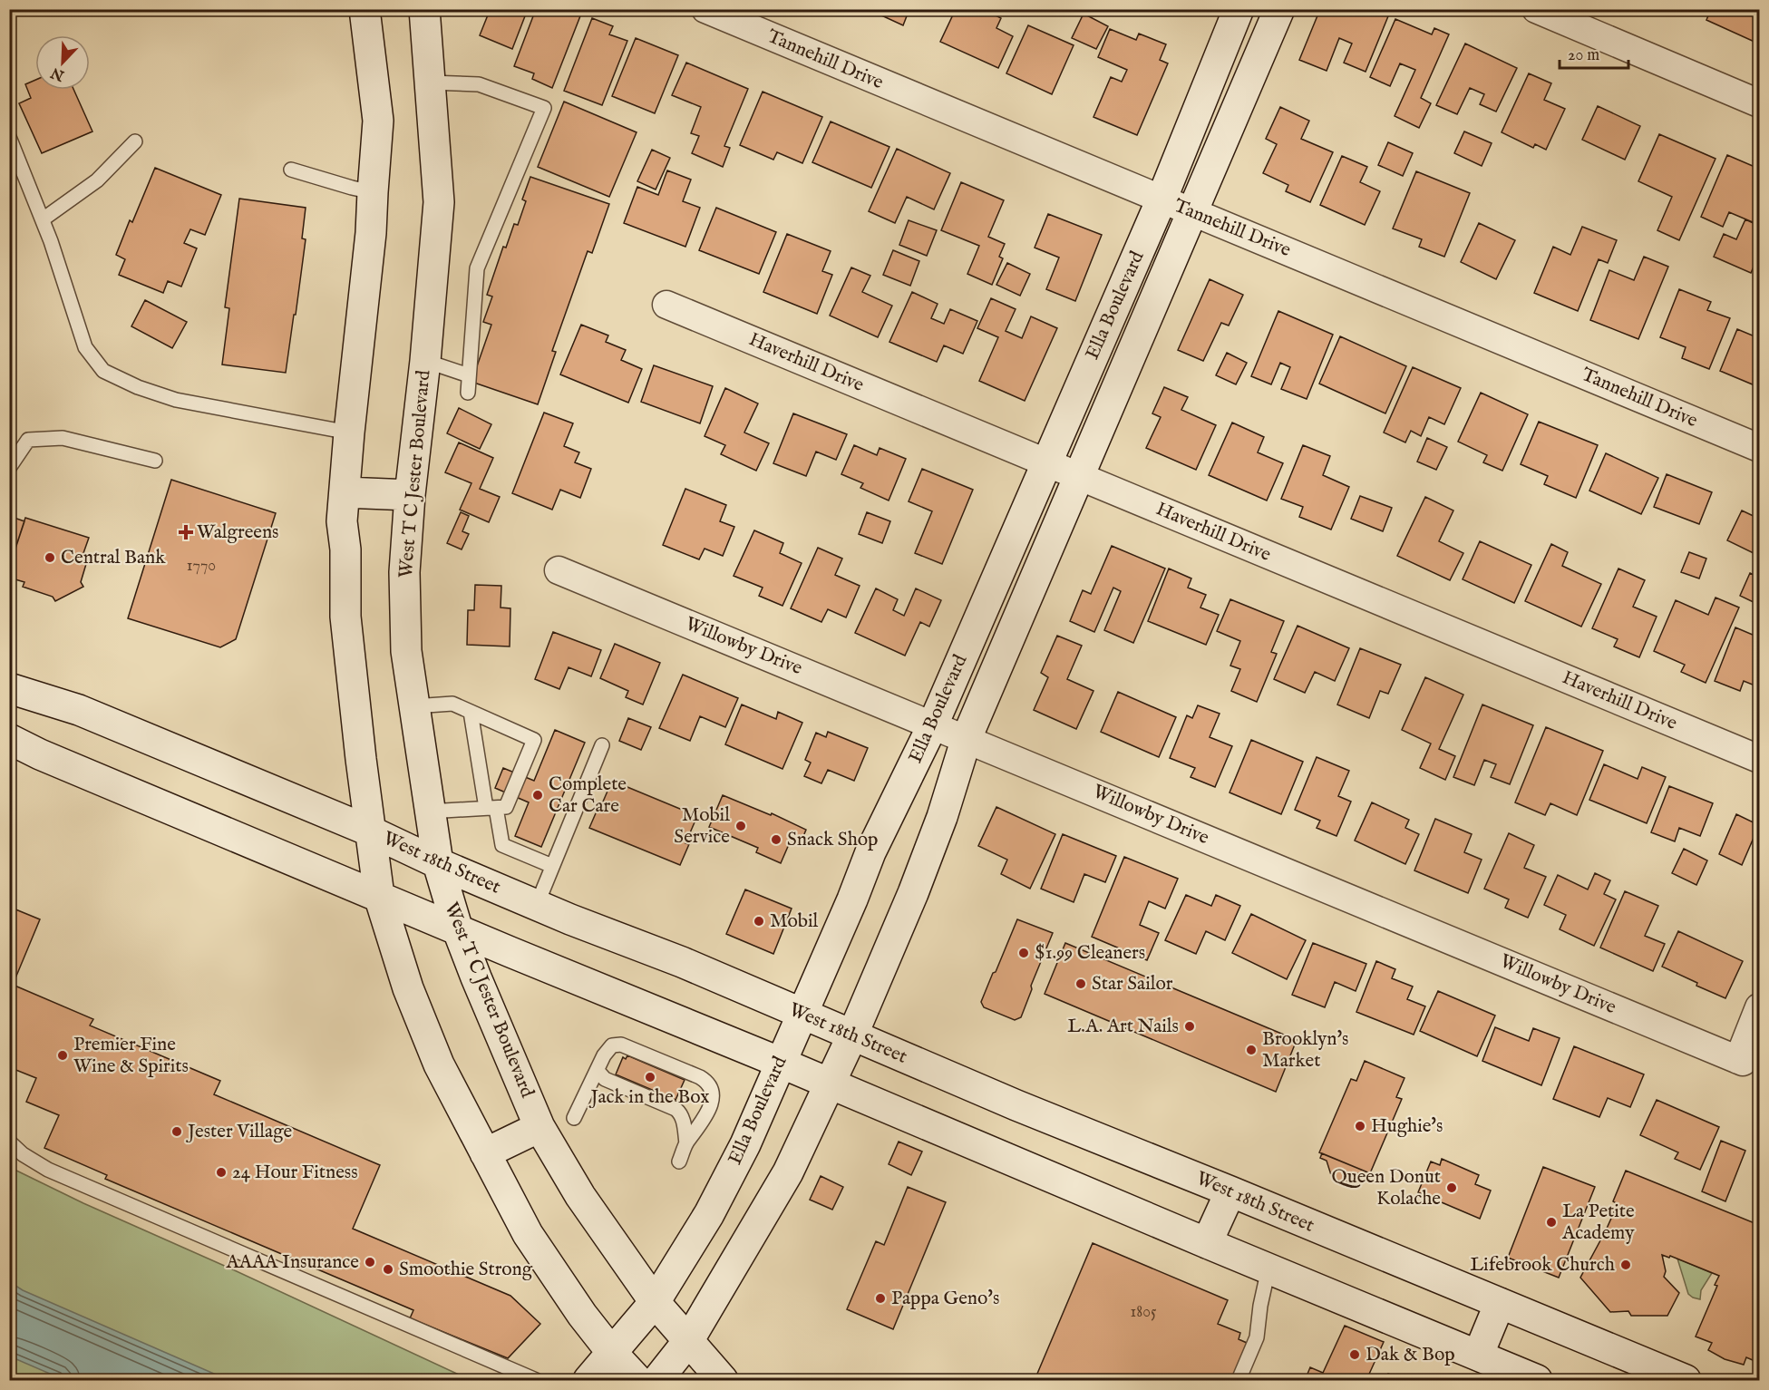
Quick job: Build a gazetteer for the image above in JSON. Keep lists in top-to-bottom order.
{
  "streets": {
    "main road": ["Ella Boulevard", "West T C Jester Boulevard", "West 18th Street"],
    "street": ["Tannehill Drive", "Haverhill Drive", "Willowby Drive"]
  },
  "crossings": [
    ["Tannehill Drive", "Ella Boulevard"],
    ["Ella Boulevard", "Haverhill Drive"],
    ["Ella Boulevard", "West T C Jester Boulevard"],
    ["Ella Boulevard", "Willowby Drive"],
    ["Ella Boulevard", "West 18th Street"],
    ["West T C Jester Boulevard", "West 18th Street"]
  ],
  "places": {
    "health": ["Walgreens"],
    "other": [
      "Central Bank",
      "Complete Car Care",
      "Mobil Service",
      "Snack Shop",
      "Mobil",
      "$1.99 Cleaners",
      "Star Sailor",
      "L.A. Art Nails",
      "Brooklyn's Market",
      "Premier Fine Wine & Spirits",
      "Jack in the Box",
      "Hughie's",
      "Jester Village",
      "24 Hour Fitness",
      "Queen Donut Kolache",
      "La Petite Academy",
      "AAAA Insurance",
      "Lifebrook Church",
      "Smoothie Strong",
      "Pappa Geno's",
      "Dak & Bop"
    ]
  },
  "house_numbers": ["1770", "1805"],
  "scale_bar": "20 m",
  "north": "bottom left"
}
